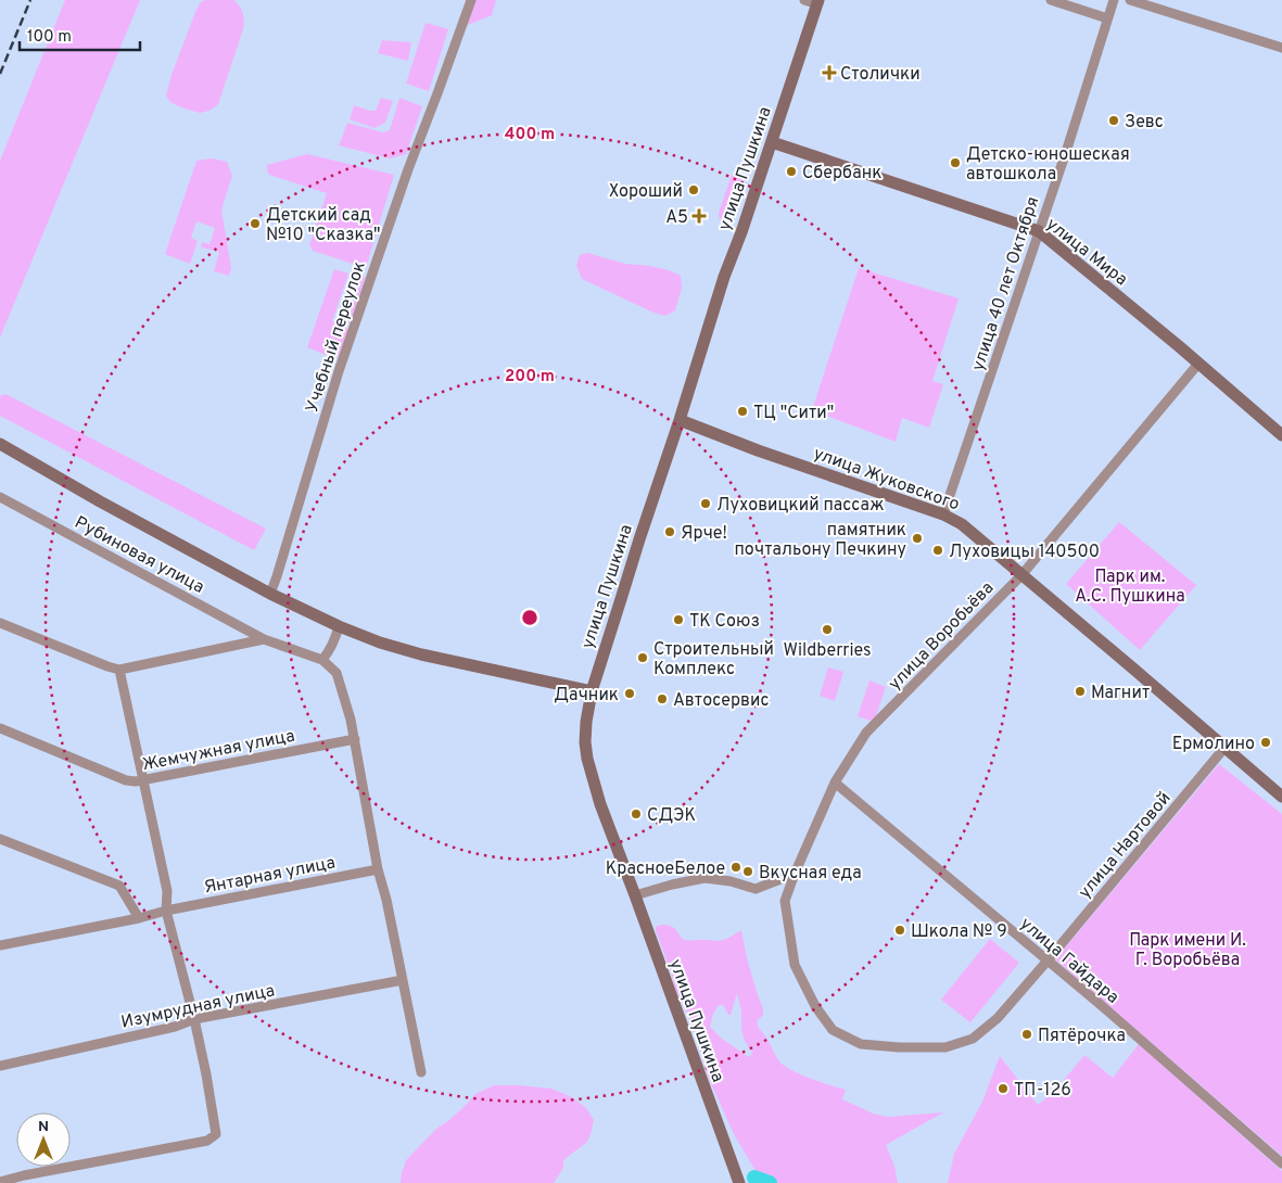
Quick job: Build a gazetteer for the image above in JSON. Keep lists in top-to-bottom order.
{
  "streets": {
    "street": [
      "улица Пушкина",
      "улица Мира",
      "улица 40 лет Октября",
      "Учебный переулок",
      "улица Жуковского",
      "Рубиновая улица",
      "улица Воробьёва",
      "Жемчужная улица",
      "улица Нартовой",
      "Янтарная улица",
      "улица Гайдара",
      "Изумрудная улица"
    ]
  },
  "crossings": [
    ["улица Пушкина", "улица Мира"],
    ["улица Пушкина", "улица Жуковского"],
    ["улица Мира", "улица 40 лет Октября"],
    ["улица Мира", "улица Воробьёва"],
    ["улица 40 лет Октября", "улица Жуковского"],
    ["улица Жуковского", "улица Воробьёва"],
    ["улица Жуковского", "улица Нартовой"],
    ["улица Воробьёва", "улица Нартовой"],
    ["улица Воробьёва", "улица Гайдара"],
    ["улица Нартовой", "улица Гайдара"]
  ],
  "parks": ["Парк им. А.С. Пушкина", "Парк имени И. Г. Воробьёва"],
  "places": {
    "health": ["Столички", "А5"],
    "other": [
      "Зевс",
      "Детско-юношеская автошкола",
      "Сбербанк",
      "Хороший",
      "Детский сад №10 \"Сказка\"",
      "ТЦ \"Сити\"",
      "Луховицкий пассаж",
      "Ярче!",
      "памятник почтальону Печкину",
      "Луховицы 140500",
      "ТК Союз",
      "Wildberries",
      "Строительный Комплекс",
      "Магнит",
      "Дачник",
      "Автосервис",
      "Ермолино",
      "СДЭК",
      "КрасноeБелое",
      "Вкусная еда",
      "Школа № 9",
      "Пятёрочка",
      "ТП-126"
    ]
  },
  "scale_bar": "100 m",
  "north": "top",
  "rings": ["400 m", "200 m"]
}
